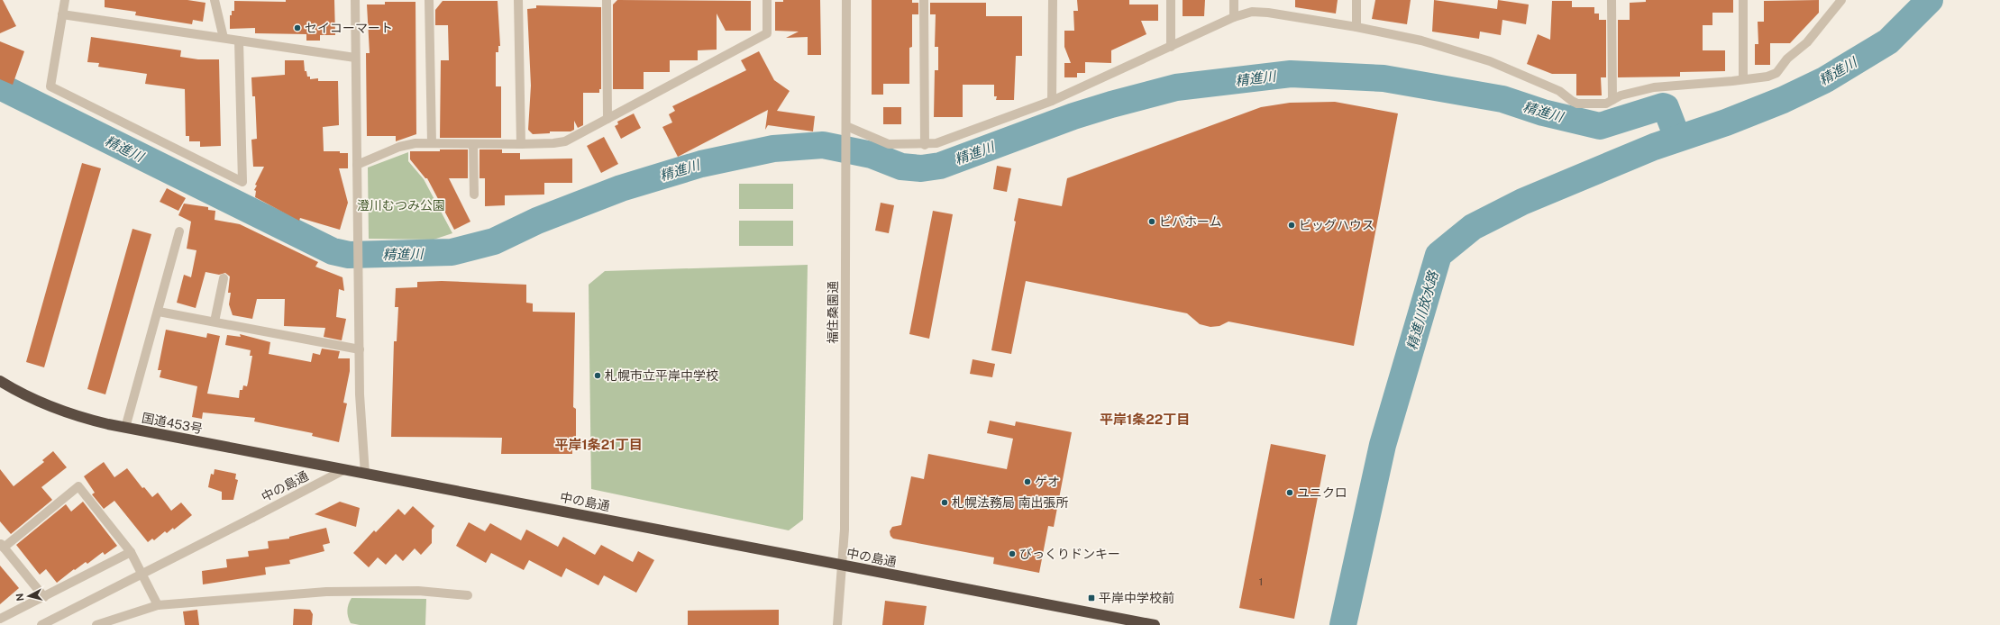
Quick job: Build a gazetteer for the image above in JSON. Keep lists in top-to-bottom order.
{
  "streets": {
    "highway": ["国道453号", "中の島通"],
    "street": ["福住桑園通"]
  },
  "crossings": [
    ["福住桑園通", "中の島通"],
    ["国道453号", "中の島通"]
  ],
  "districts": ["平岸1条22丁目", "平岸1条21丁目"],
  "water": ["精進川", "精進川放水路"],
  "parks": ["澄川むつみ公園"],
  "places": {
    "other": [
      "セイコーマート",
      "ビバホーム",
      "ビッグハウス",
      "札幌市立平岸中学校",
      "ゲオ",
      "ユニクロ",
      "札幌法務局 南出張所",
      "びっくりドンキー"
    ],
    "transit": ["平岸中学校前"]
  },
  "house_numbers": ["1"],
  "north": "left"
}
